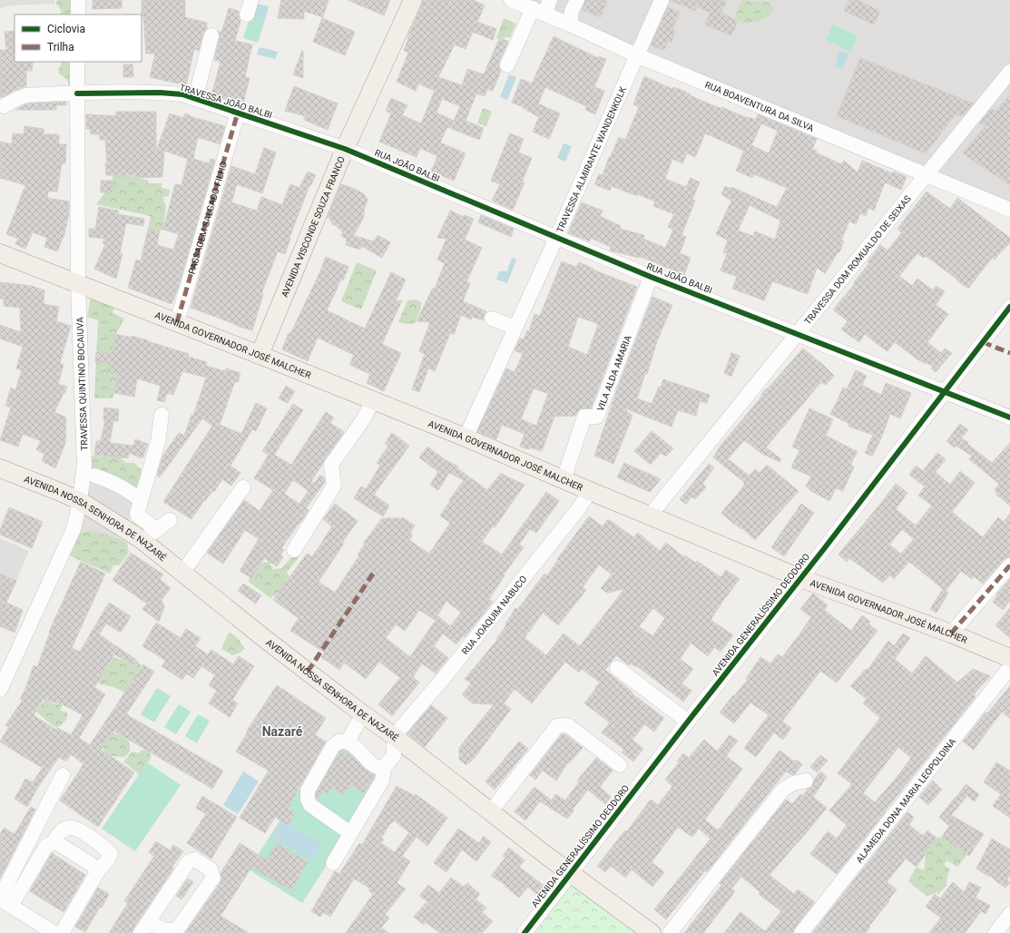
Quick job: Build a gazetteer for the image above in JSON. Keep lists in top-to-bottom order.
{
  "streets": {
    "main road": ["AVENIDA VISCONDE SOUZA FRANCO", "AVENIDA GOVERNADOR JOSÉ MALCHER", "AVENIDA NOSSA SENHORA DE NAZARÉ"],
    "street": [
      "TRAVESSA JOÃO BALBI",
      "RUA BOAVENTURA DA SILVA",
      "TRAVESSA ALMIRANTE WANDENKOLK",
      "RUA JOÃO BALBI",
      "PASSAGEM SALGADO FILHO",
      "TRAVESSA DOM ROMUALDO DE SEIXAS",
      "VILA ALDA AMARIA",
      "TRAVESSA QUINTINO BOCAIUVA",
      "AVENIDA GENERALÍSSIMO DEODORO",
      "RUA JOAQUIM NABUCO",
      "ALAMEDA DONA MARIA LEOPOLDINA"
    ]
  },
  "crossings": [
    ["TRAVESSA JOÃO BALBI", "RUA JOÃO BALBI"],
    ["TRAVESSA JOÃO BALBI", "PASSAGEM SALGADO FILHO"],
    ["TRAVESSA JOÃO BALBI", "AVENIDA VISCONDE SOUZA FRANCO"],
    ["TRAVESSA JOÃO BALBI", "TRAVESSA QUINTINO BOCAIUVA"],
    ["RUA BOAVENTURA DA SILVA", "TRAVESSA ALMIRANTE WANDENKOLK"],
    ["RUA BOAVENTURA DA SILVA", "TRAVESSA DOM ROMUALDO DE SEIXAS"],
    ["TRAVESSA ALMIRANTE WANDENKOLK", "RUA JOÃO BALBI"],
    ["TRAVESSA ALMIRANTE WANDENKOLK", "AVENIDA GOVERNADOR JOSÉ MALCHER"],
    ["RUA JOÃO BALBI", "AVENIDA VISCONDE SOUZA FRANCO"],
    ["RUA JOÃO BALBI", "TRAVESSA DOM ROMUALDO DE SEIXAS"],
    ["RUA JOÃO BALBI", "VILA ALDA AMARIA"],
    ["RUA JOÃO BALBI", "AVENIDA GENERALÍSSIMO DEODORO"],
    ["PASSAGEM SALGADO FILHO", "AVENIDA GOVERNADOR JOSÉ MALCHER"],
    ["AVENIDA VISCONDE SOUZA FRANCO", "AVENIDA GOVERNADOR JOSÉ MALCHER"],
    ["TRAVESSA DOM ROMUALDO DE SEIXAS", "AVENIDA GOVERNADOR JOSÉ MALCHER"],
    ["AVENIDA GOVERNADOR JOSÉ MALCHER", "VILA ALDA AMARIA"],
    ["AVENIDA GOVERNADOR JOSÉ MALCHER", "TRAVESSA QUINTINO BOCAIUVA"],
    ["AVENIDA GOVERNADOR JOSÉ MALCHER", "AVENIDA GENERALÍSSIMO DEODORO"],
    ["AVENIDA GOVERNADOR JOSÉ MALCHER", "RUA JOAQUIM NABUCO"],
    ["TRAVESSA QUINTINO BOCAIUVA", "AVENIDA NOSSA SENHORA DE NAZARÉ"],
    ["AVENIDA NOSSA SENHORA DE NAZARÉ", "AVENIDA GENERALÍSSIMO DEODORO"],
    ["AVENIDA NOSSA SENHORA DE NAZARÉ", "RUA JOAQUIM NABUCO"]
  ],
  "districts": ["Nazaré"],
  "legend": ["Ciclovia", "Trilha"]
}
